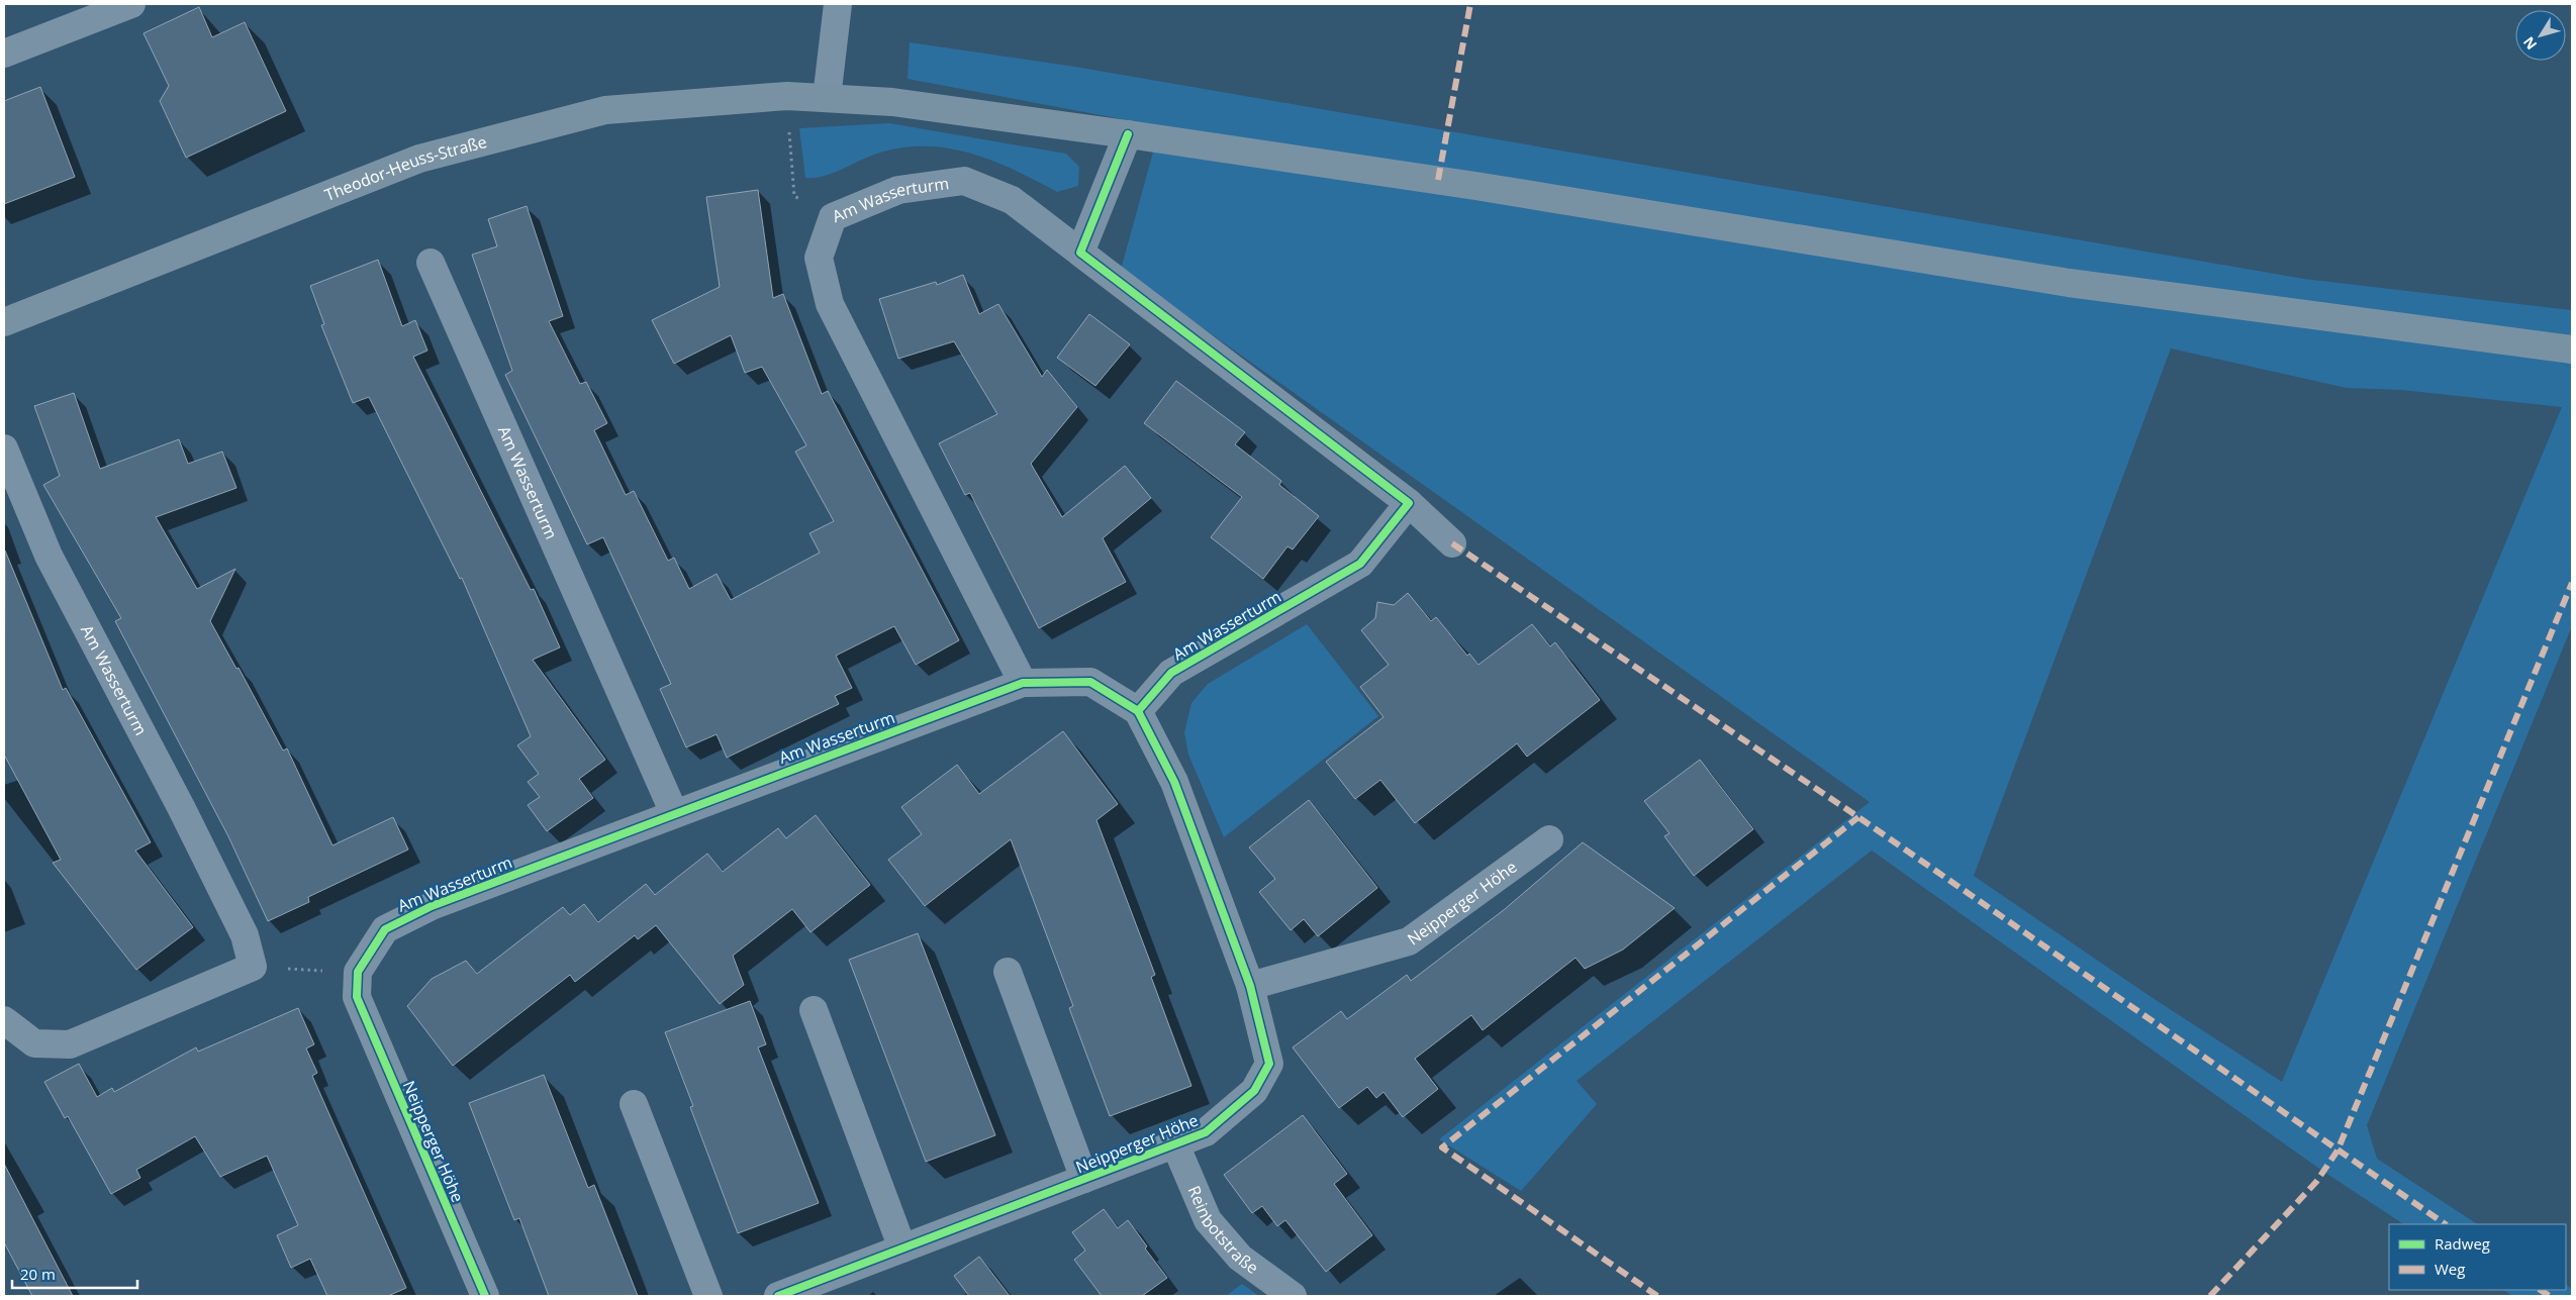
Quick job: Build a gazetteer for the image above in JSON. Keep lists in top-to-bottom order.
{
  "streets": {
    "main road": ["Theodor-Heuss-Straße"],
    "street": ["Am Wasserturm", "Neipperger Höhe", "Reinbotstraße"]
  },
  "crossings": [
    ["Am Wasserturm", "Neipperger Höhe"],
    ["Neipperger Höhe", "Reinbotstraße"]
  ],
  "legend": ["Radweg", "Weg"],
  "scale_bar": "20 m",
  "north": "bottom left"
}
